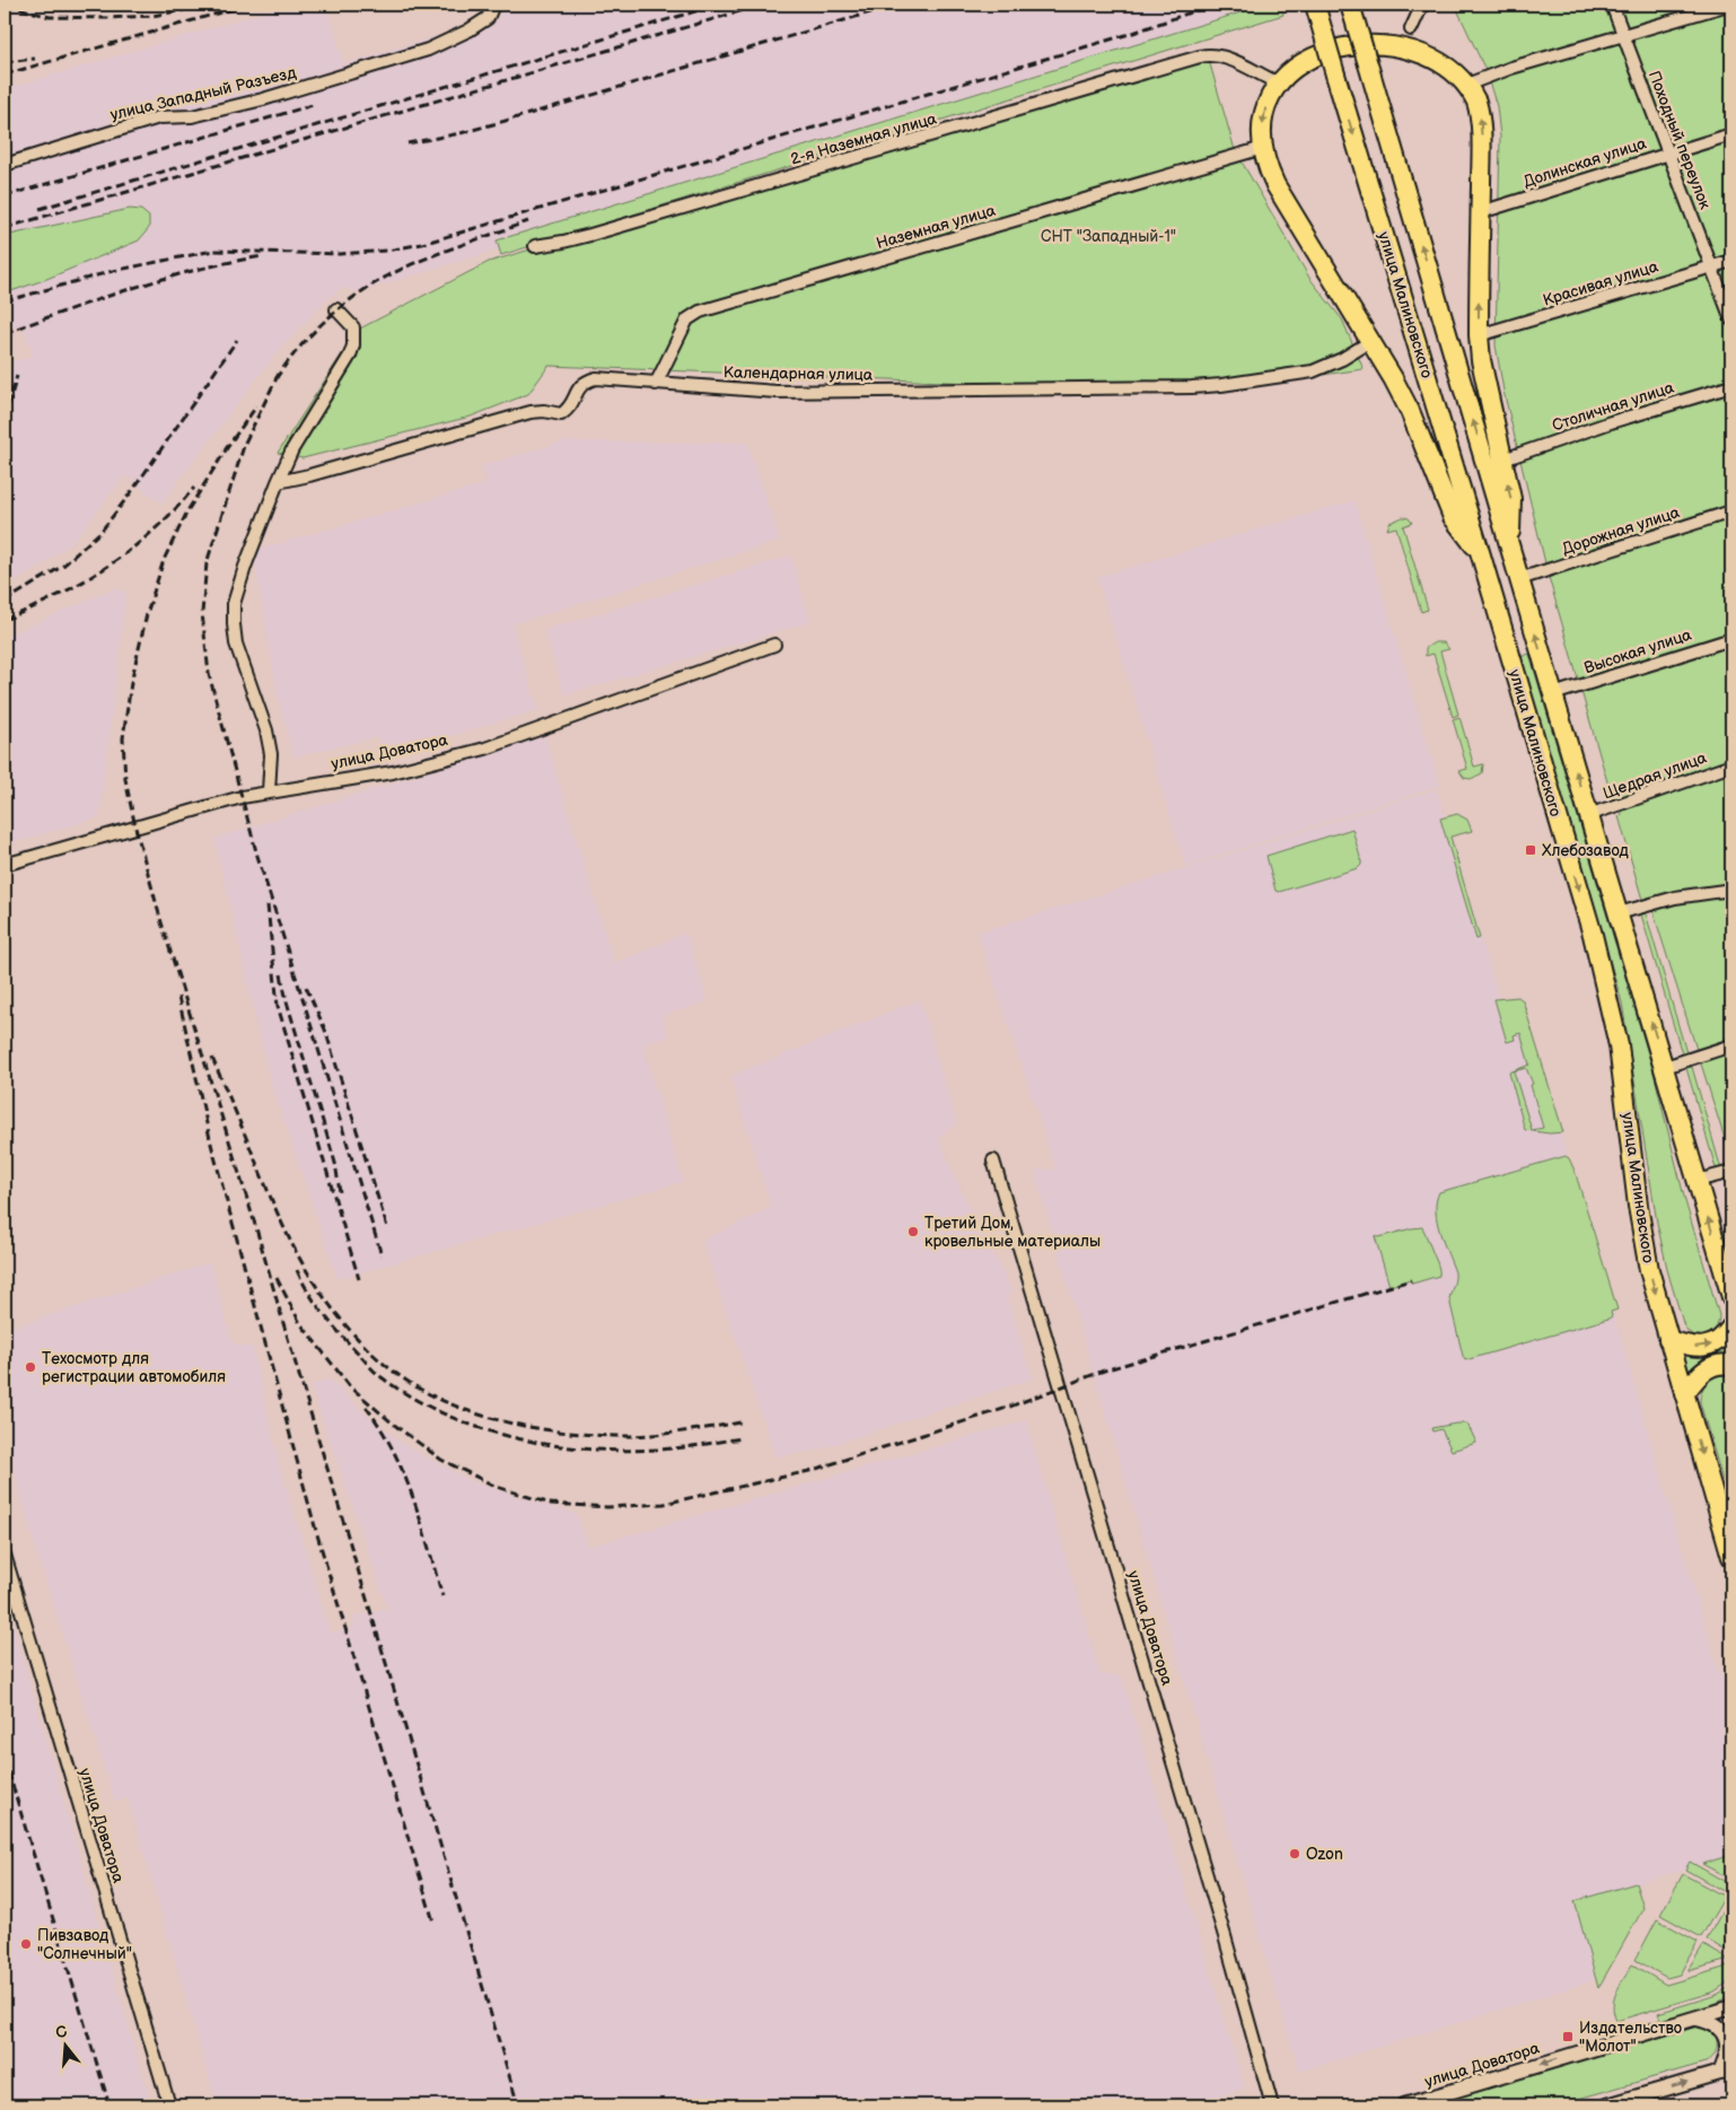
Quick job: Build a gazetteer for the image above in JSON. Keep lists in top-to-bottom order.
{
  "streets": {
    "highway": ["улица Малиновского"],
    "street": [
      "улица Западный Разъезд",
      "2-я Наземная улица",
      "Походный переулок",
      "Долинская улица",
      "Наземная улица",
      "Красивая улица",
      "Календарная улица",
      "Столичная улица",
      "Дорожная улица",
      "Высокая улица",
      "улица Доватора",
      "Щедрая улица"
    ]
  },
  "crossings": [
    ["Походный переулок", "Долинская улица"],
    ["Походный переулок", "Красивая улица"],
    ["Наземная улица", "Календарная улица"],
    ["улица Малиновского", "Дорожная улица"],
    ["улица Малиновского", "Высокая улица"],
    ["улица Малиновского", "Щедрая улица"]
  ],
  "parks": ["СНТ \"Западный-1\""],
  "places": {
    "transit": ["Хлебозавод", "Издательство \"Молот\""],
    "other": [
      "Третий Дом, кровельные материалы",
      "Техосмотр для регистрации автомобиля",
      "Ozon",
      "Пивзавод \"Солнечный\""
    ]
  },
  "north": "top"
}
